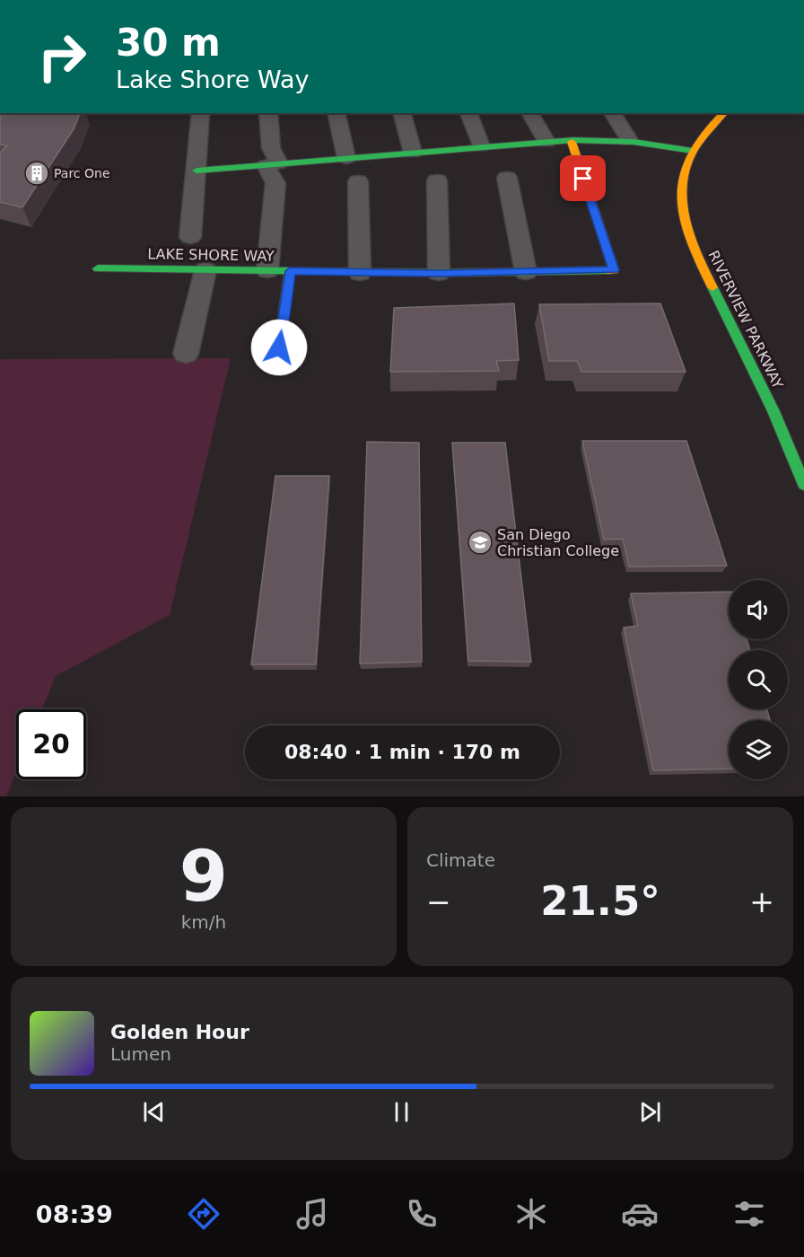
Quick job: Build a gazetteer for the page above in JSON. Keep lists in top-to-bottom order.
{
  "streets": {
    "street": ["LAKE SHORE WAY", "RIVERVIEW PARKWAY"]
  },
  "places": {
    "building": ["Parc One"],
    "school or university": ["San Diego Christian College"]
  },
  "page": {
    "turn": ["30 m", "Lake Shore Way"],
    "limit": "20",
    "trip": "08:40 · 1 min · 170 m",
    "tile": [
      ["9", "km/h"],
      "Climate"
    ],
    "heat": ["−", "21.5°", "+"],
    "song": ["Golden Hour", "Lumen"],
    "tabs": "08:39"
  }
}
